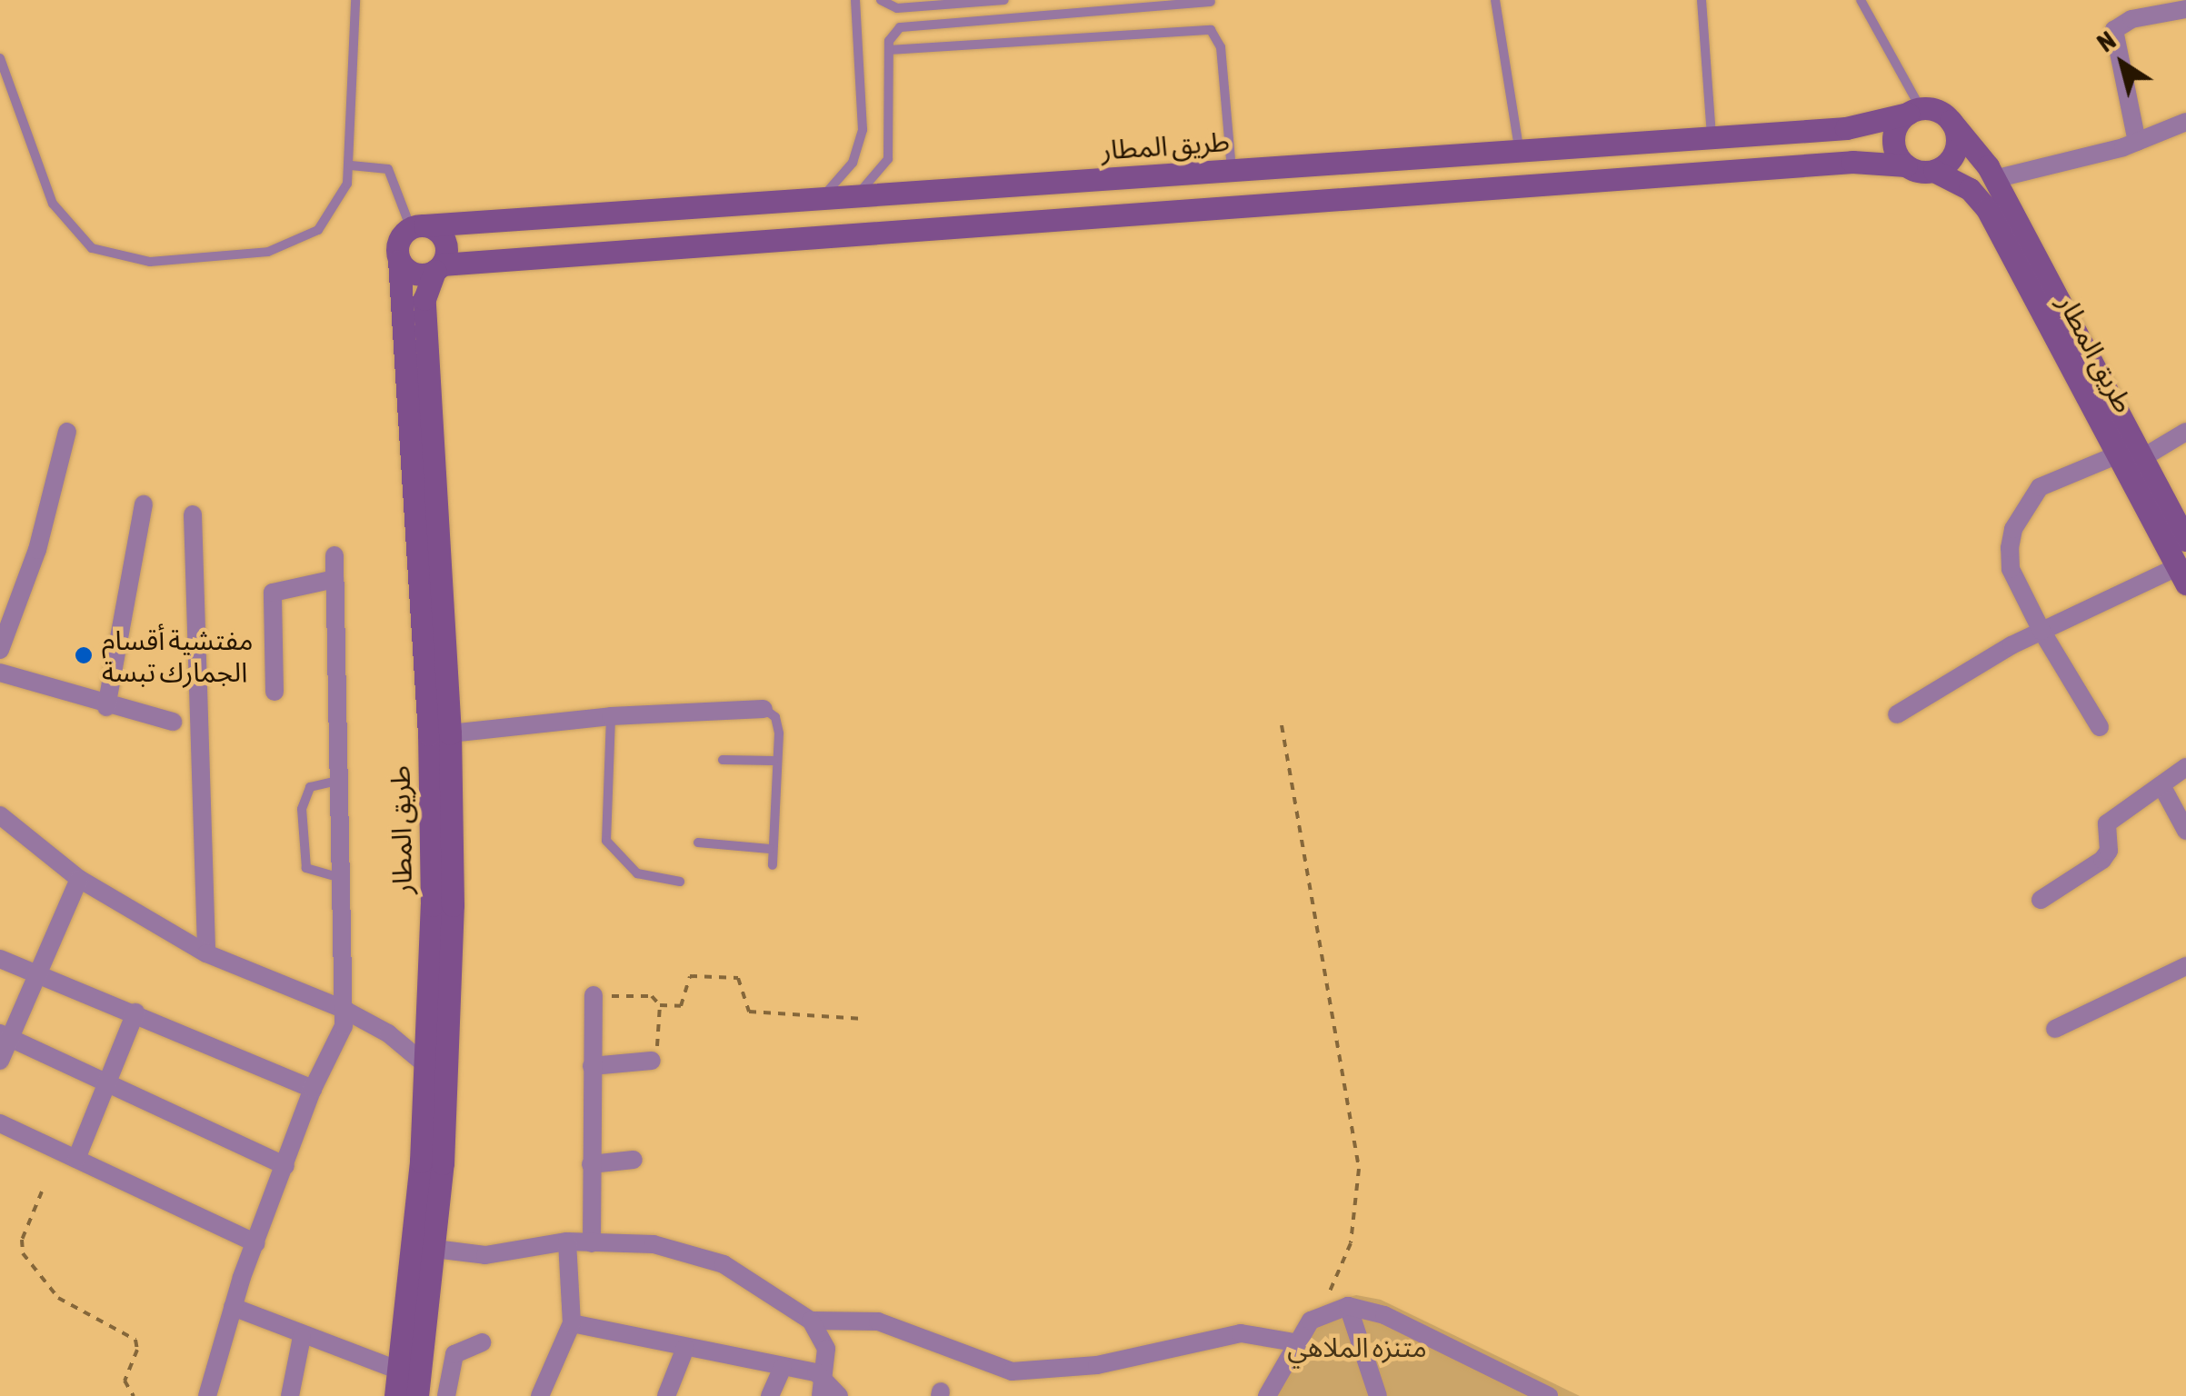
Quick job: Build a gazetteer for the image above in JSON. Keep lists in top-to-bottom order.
{
  "streets": {
    "main road": ["طريق المطار"]
  },
  "parks": ["متنزه الملاهي"],
  "places": ["مفتشية أقسام الجمارك تبسة"],
  "north": "top left"
}
